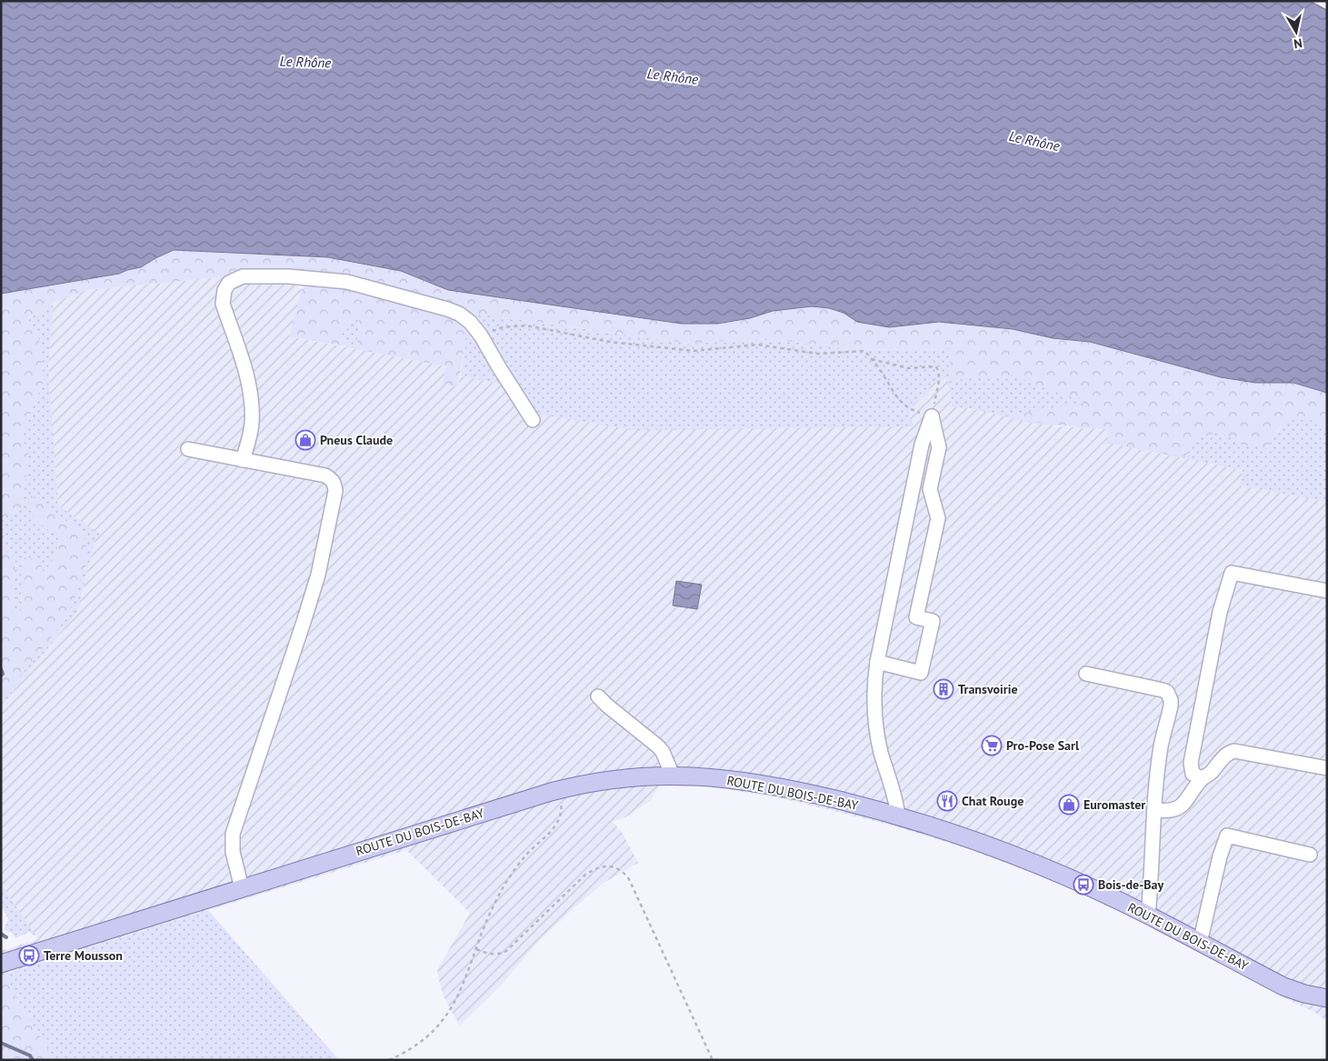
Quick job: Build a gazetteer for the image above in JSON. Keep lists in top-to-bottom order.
{
  "streets": {
    "main road": ["ROUTE DU BOIS-DE-BAY"]
  },
  "water": ["Le Rhône"],
  "places": {
    "shop": ["Pneus Claude", "Euromaster"],
    "building": ["Transvoirie"],
    "supermarket": ["Pro-Pose Sarl"],
    "restaurant": ["Chat Rouge"],
    "bus stop": ["Bois-de-Bay", "Terre Mousson"]
  },
  "north": "bottom"
}
